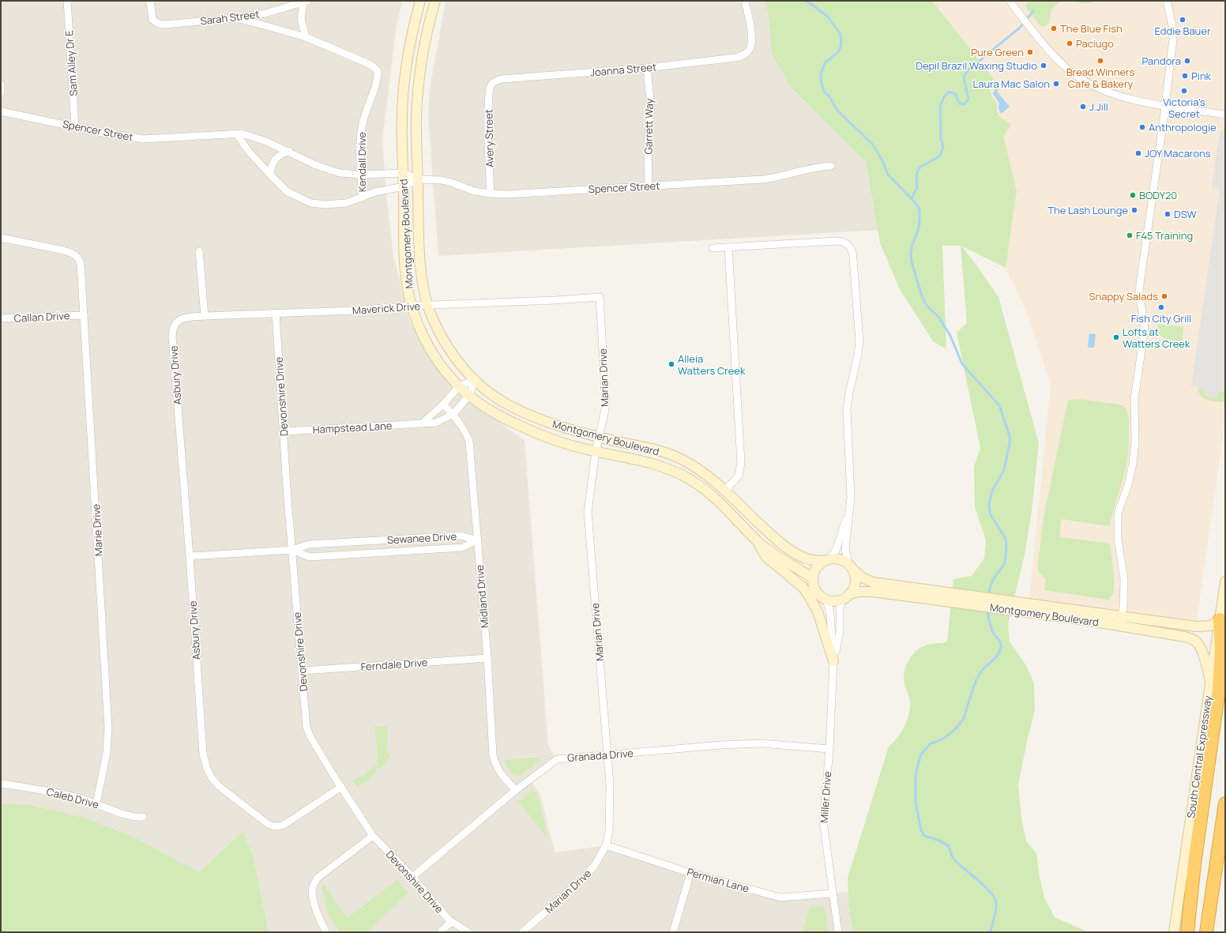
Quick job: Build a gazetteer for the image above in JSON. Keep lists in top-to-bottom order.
{
  "streets": {
    "street": [
      "Sarah Street",
      "Sam Alley Dr E",
      "Joanna Street",
      "Garrett Way",
      "Spencer Street",
      "Avery Street",
      "Kendall Drive",
      "Montgomery Boulevard",
      "Maverick Drive",
      "Callan Drive",
      "Asbury Drive",
      "Marian Drive",
      "Devonshire Drive",
      "Hampstead Lane",
      "Marie Drive",
      "Sewanee Drive",
      "Midland Drive",
      "Ferndale Drive",
      "Granada Drive",
      "South Central Expressway",
      "Miller Drive",
      "Caleb Drive",
      "Permian Lane"
    ]
  },
  "crossings": [
    ["Sarah Street", "Kendall Drive"],
    ["Sam Alley Dr E", "Spencer Street"],
    ["Joanna Street", "Garrett Way"],
    ["Joanna Street", "Avery Street"],
    ["Garrett Way", "Spencer Street"],
    ["Spencer Street", "Avery Street"],
    ["Spencer Street", "Kendall Drive"],
    ["Spencer Street", "Montgomery Boulevard"],
    ["Montgomery Boulevard", "Maverick Drive"],
    ["Montgomery Boulevard", "Marian Drive"],
    ["Montgomery Boulevard", "Hampstead Lane"],
    ["Montgomery Boulevard", "South Central Expressway"],
    ["Montgomery Boulevard", "Miller Drive"],
    ["Maverick Drive", "Asbury Drive"],
    ["Maverick Drive", "Marian Drive"],
    ["Maverick Drive", "Devonshire Drive"],
    ["Callan Drive", "Marie Drive"],
    ["Asbury Drive", "Devonshire Drive"],
    ["Asbury Drive", "Sewanee Drive"],
    ["Marian Drive", "Granada Drive"],
    ["Marian Drive", "Permian Lane"],
    ["Devonshire Drive", "Hampstead Lane"],
    ["Devonshire Drive", "Sewanee Drive"],
    ["Devonshire Drive", "Ferndale Drive"],
    ["Devonshire Drive", "Granada Drive"],
    ["Hampstead Lane", "Midland Drive"],
    ["Marie Drive", "Caleb Drive"],
    ["Sewanee Drive", "Midland Drive"],
    ["Midland Drive", "Ferndale Drive"],
    ["Midland Drive", "Granada Drive"],
    ["Granada Drive", "Miller Drive"],
    ["Miller Drive", "Permian Lane"]
  ],
  "places": [
    "Eddie Bauer",
    "The Blue Fish",
    "Paciugo",
    "Pure Green",
    "Bread Winners Cafe & Bakery",
    "Pandora",
    "Depil Brazil Waxing Studio",
    "Pink",
    "Laura Mac Salon",
    "Victoria's Secret",
    "J.Jill",
    "Anthropologie",
    "JOY Macarons",
    "BODY20",
    "The Lash Lounge",
    "DSW",
    "F45 Training",
    "Snappy Salads",
    "Fish City Grill",
    "Lofts at Watters Creek",
    "Alleia Watters Creek"
  ]
}
